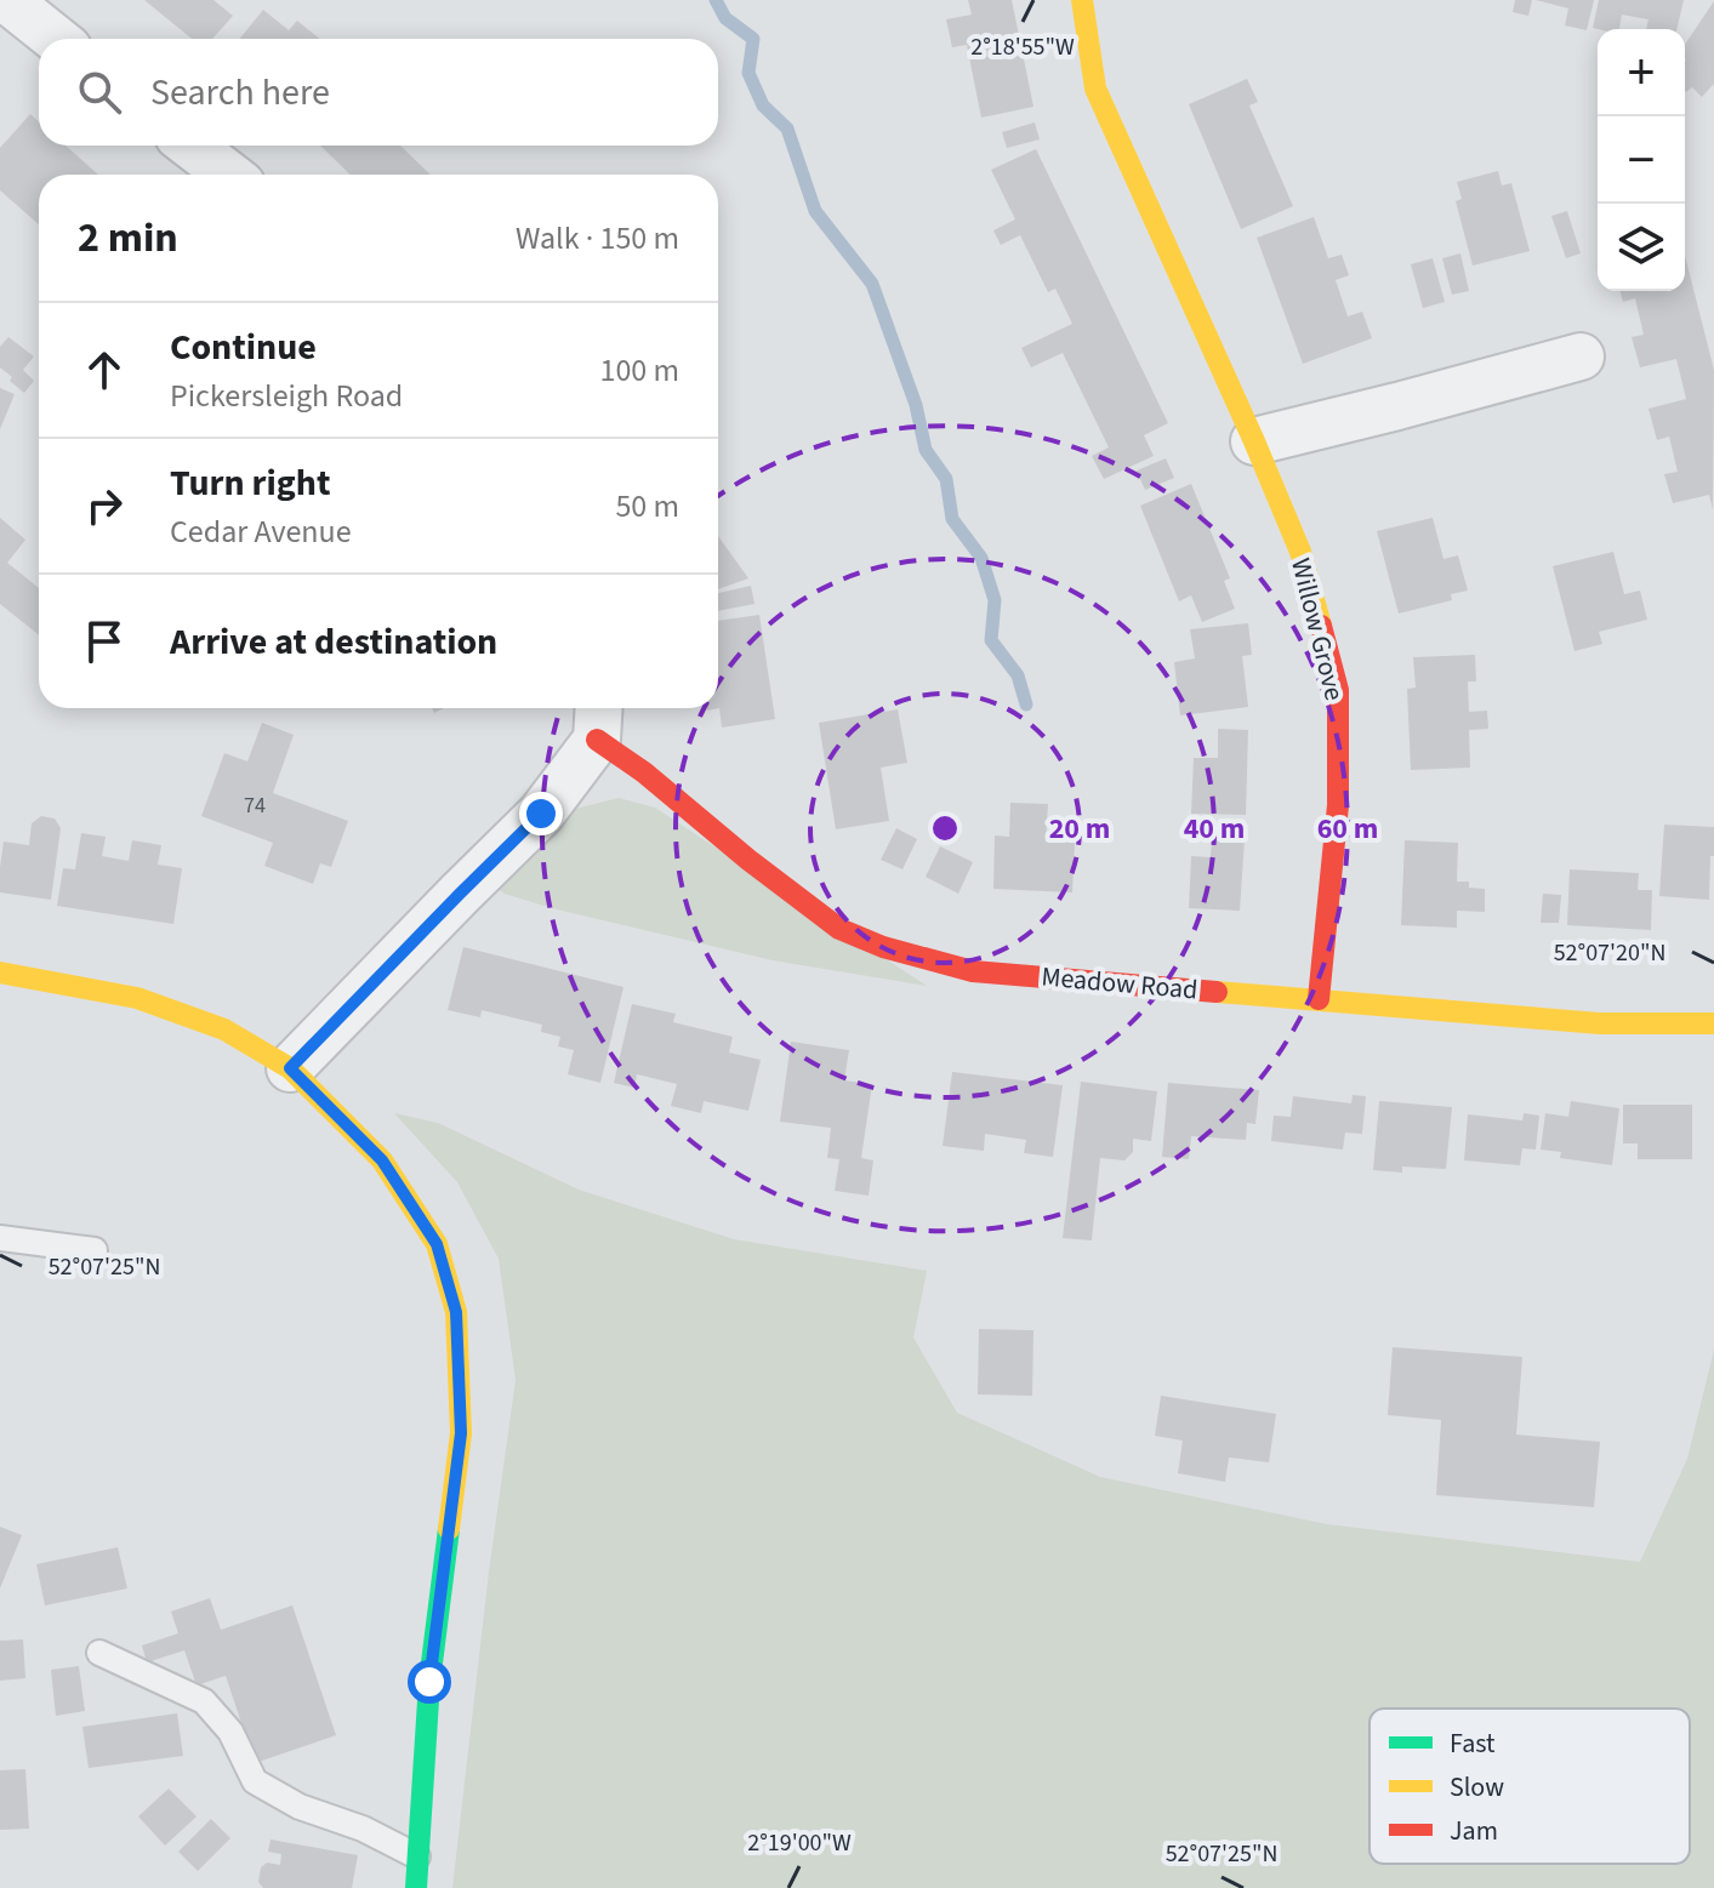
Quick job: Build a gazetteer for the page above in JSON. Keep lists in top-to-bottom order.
{
  "streets": {
    "street": ["Willow Grove", "Meadow Road"]
  },
  "crossings": [
    ["Willow Grove", "Meadow Road"]
  ],
  "house_numbers": ["74"],
  "legend": ["Fast", "Slow", "Jam"],
  "page": {
    "map_buttons": ["+", "−"],
    "search": "Search here",
    "heading": ["2 min", "Walk · 150 m"],
    "list": [
      ["Continue", "Pickersleigh Road", "100 m"],
      ["Turn right", "Cedar Avenue", "50 m"],
      "Arrive at destination"
    ]
  },
  "coordinates": [
    "2°18'55\"W",
    "52°07'20\"N",
    "52°07'25\"N",
    "2°19'00\"W"
  ],
  "rings": ["20 m", "40 m", "60 m"]
}
